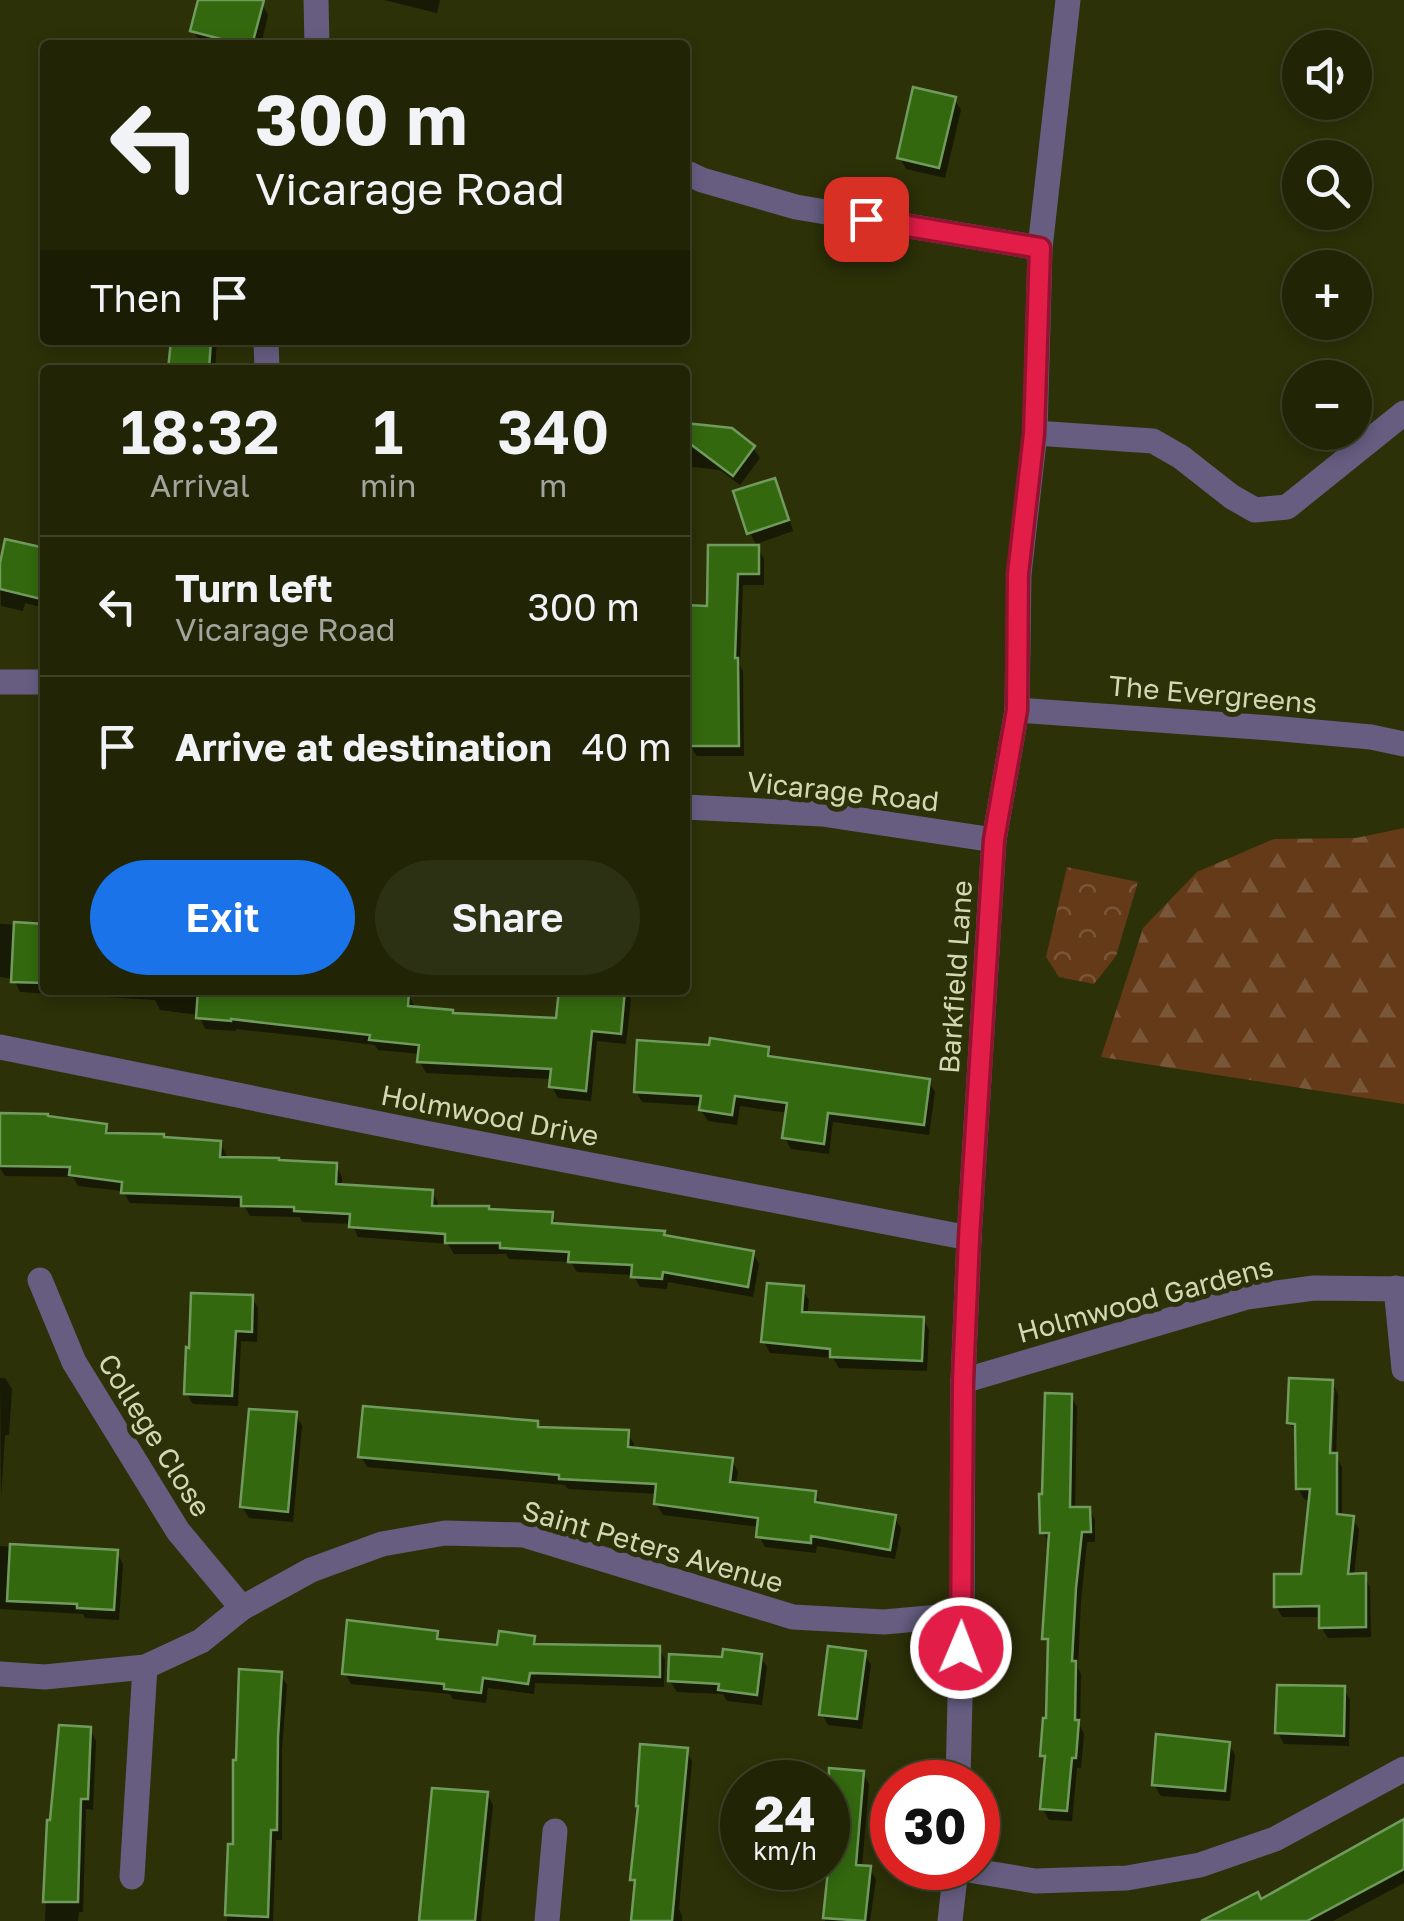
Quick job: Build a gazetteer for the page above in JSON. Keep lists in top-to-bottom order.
{
  "streets": {
    "street": [
      "The Evergreens",
      "Vicarage Road",
      "Barkfield Lane",
      "Holmwood Drive",
      "Holmwood Gardens",
      "College Close",
      "Saint Peters Avenue"
    ]
  },
  "crossings": [
    ["The Evergreens", "Barkfield Lane"],
    ["Vicarage Road", "Barkfield Lane"],
    ["Barkfield Lane", "Holmwood Drive"],
    ["Barkfield Lane", "Holmwood Gardens"],
    ["Barkfield Lane", "Saint Peters Avenue"],
    ["College Close", "Saint Peters Avenue"]
  ],
  "page": {
    "map_buttons": ["+", "−"],
    "turn": ["300 m", "Vicarage Road"],
    "then": "Then",
    "eta": [
      "18:32",
      "Arrival",
      "1",
      "min",
      "340",
      "m"
    ],
    "list": [
      {
        "name": "Turn left",
        "note": "Vicarage Road",
        "value": "300 m"
      },
      {
        "name": "Arrive at destination",
        "value": "40 m"
      }
    ],
    "buttons": ["Exit", "Share"],
    "speed": "24 km/h",
    "limit": "30"
  }
}
